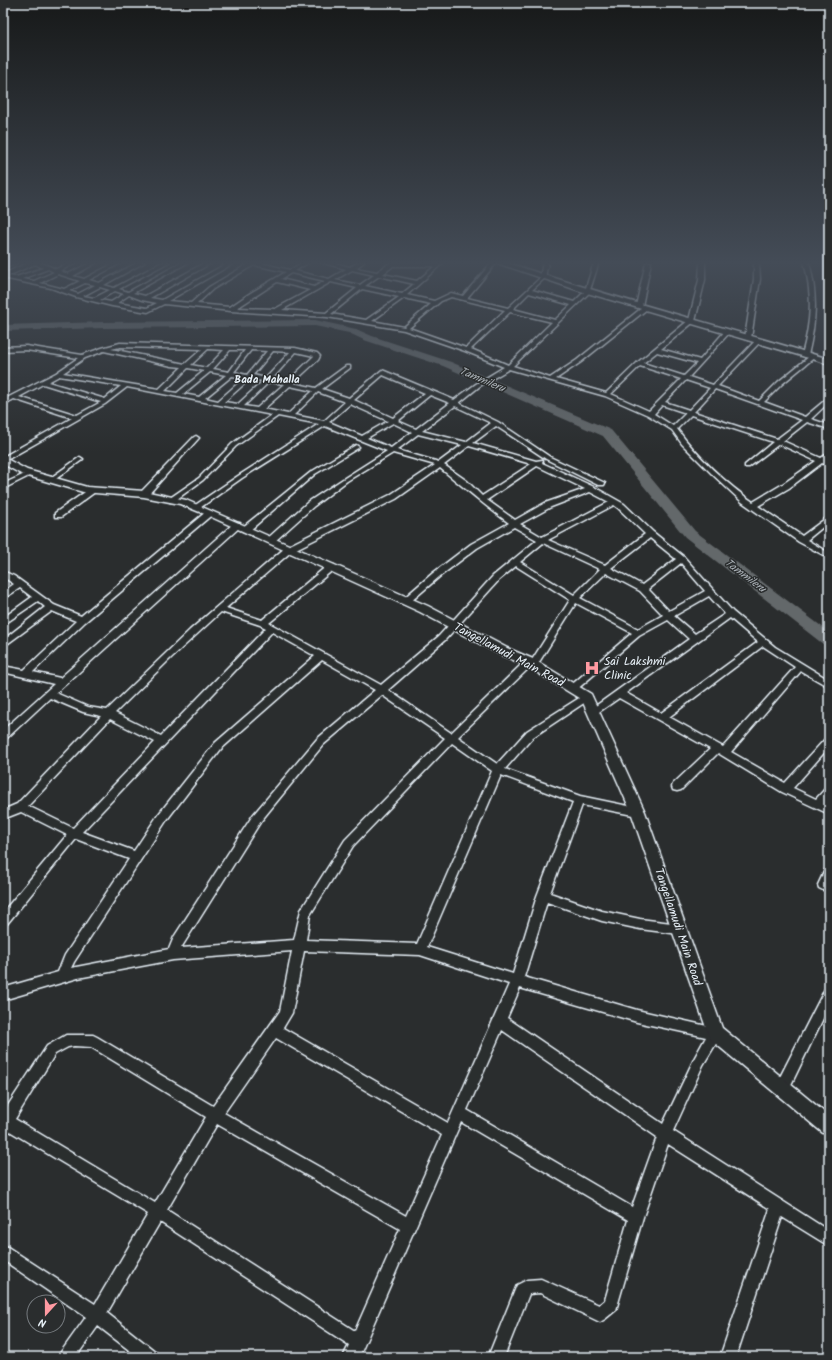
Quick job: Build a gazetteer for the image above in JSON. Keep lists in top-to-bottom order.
{
  "streets": {
    "main road": ["Tangellamudi Main Road"]
  },
  "districts": ["Bada Mahalla"],
  "water": ["Tammileru"],
  "places": {
    "hospital": ["Sai Lakshmi Clinic"]
  },
  "north": "bottom"
}
